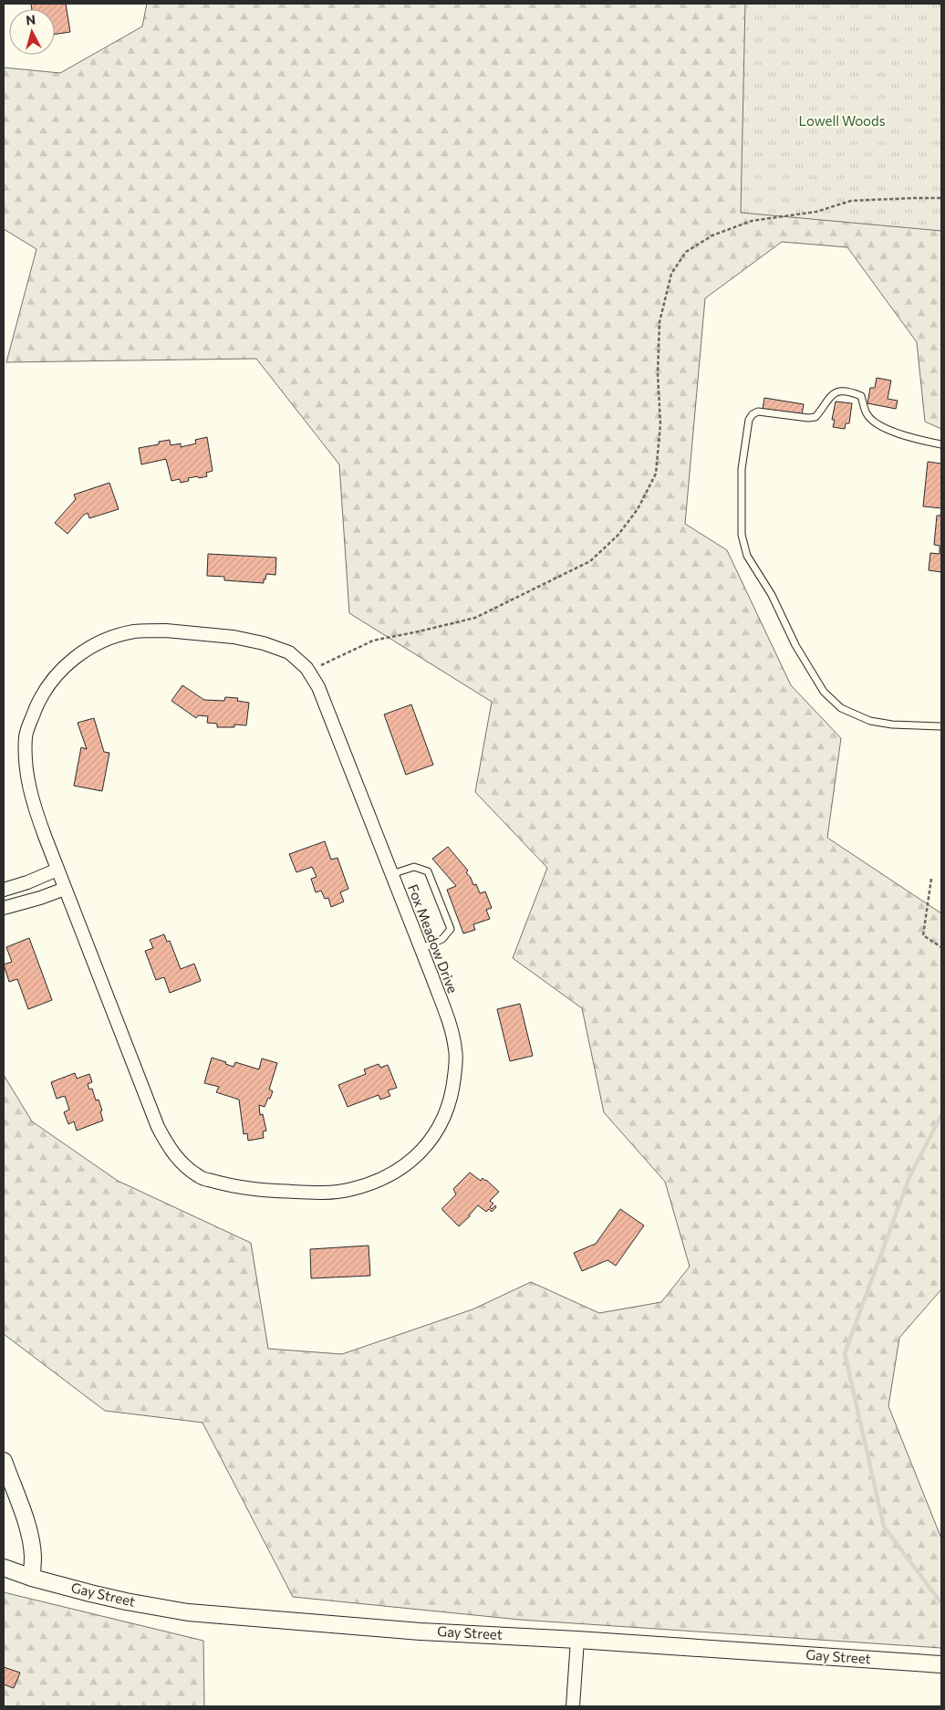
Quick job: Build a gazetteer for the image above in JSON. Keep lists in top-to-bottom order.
{
  "streets": {
    "street": ["Fox Meadow Drive", "Gay Street"]
  },
  "parks": ["Lowell Woods"],
  "north": "top"
}
